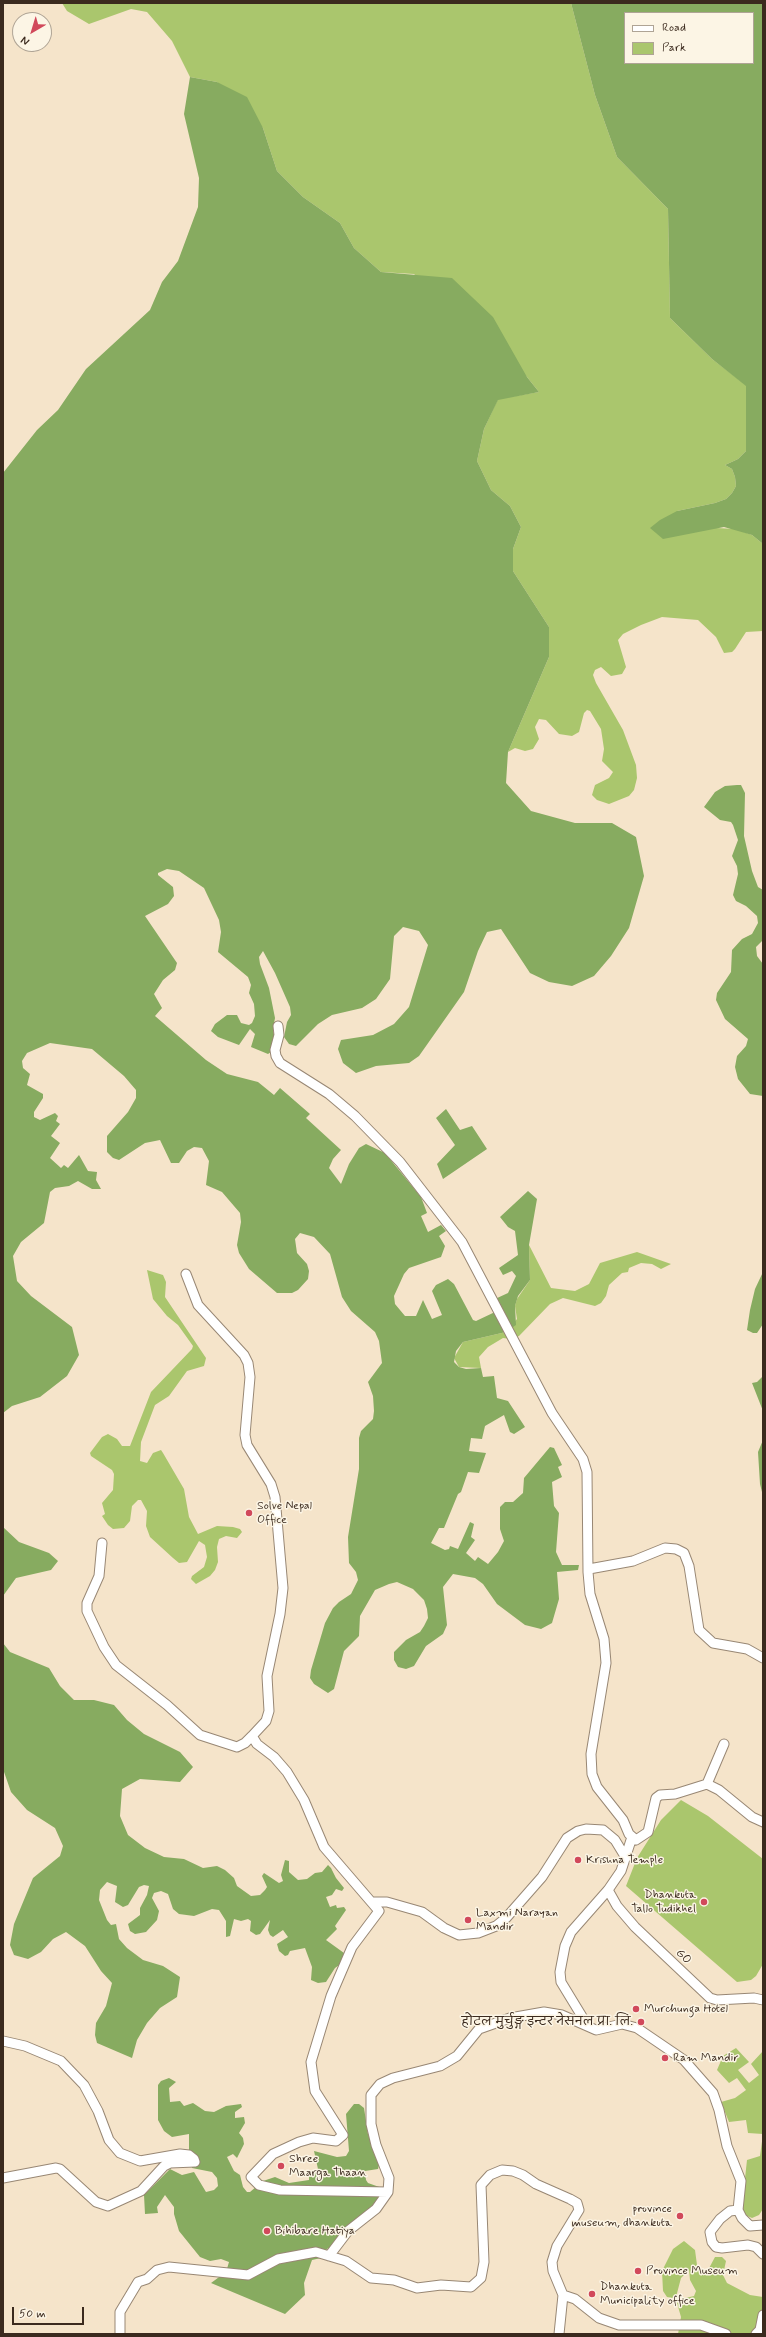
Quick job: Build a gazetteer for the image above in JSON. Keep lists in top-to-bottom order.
{
  "streets": {
    "street": ["GO"]
  },
  "places": [
    "Solve Nepal Office",
    "Krishna Temple",
    "Dhankuta Tallo Tudikhel",
    "Laxmi Narayan Mandir",
    "Murchunga Hotel",
    "होटल मुर्चुङ्ग इन्टर नेसनल प्रा. लि.",
    "Ram Mandir",
    "Shree Maarga Thaan",
    "province museum, dhankuta",
    "Bihibare Hatiya",
    "Province Museum",
    "Dhankuta Municipality office"
  ],
  "legend": ["Road", "Park"],
  "scale_bar": "50 m",
  "north": "bottom left"
}
